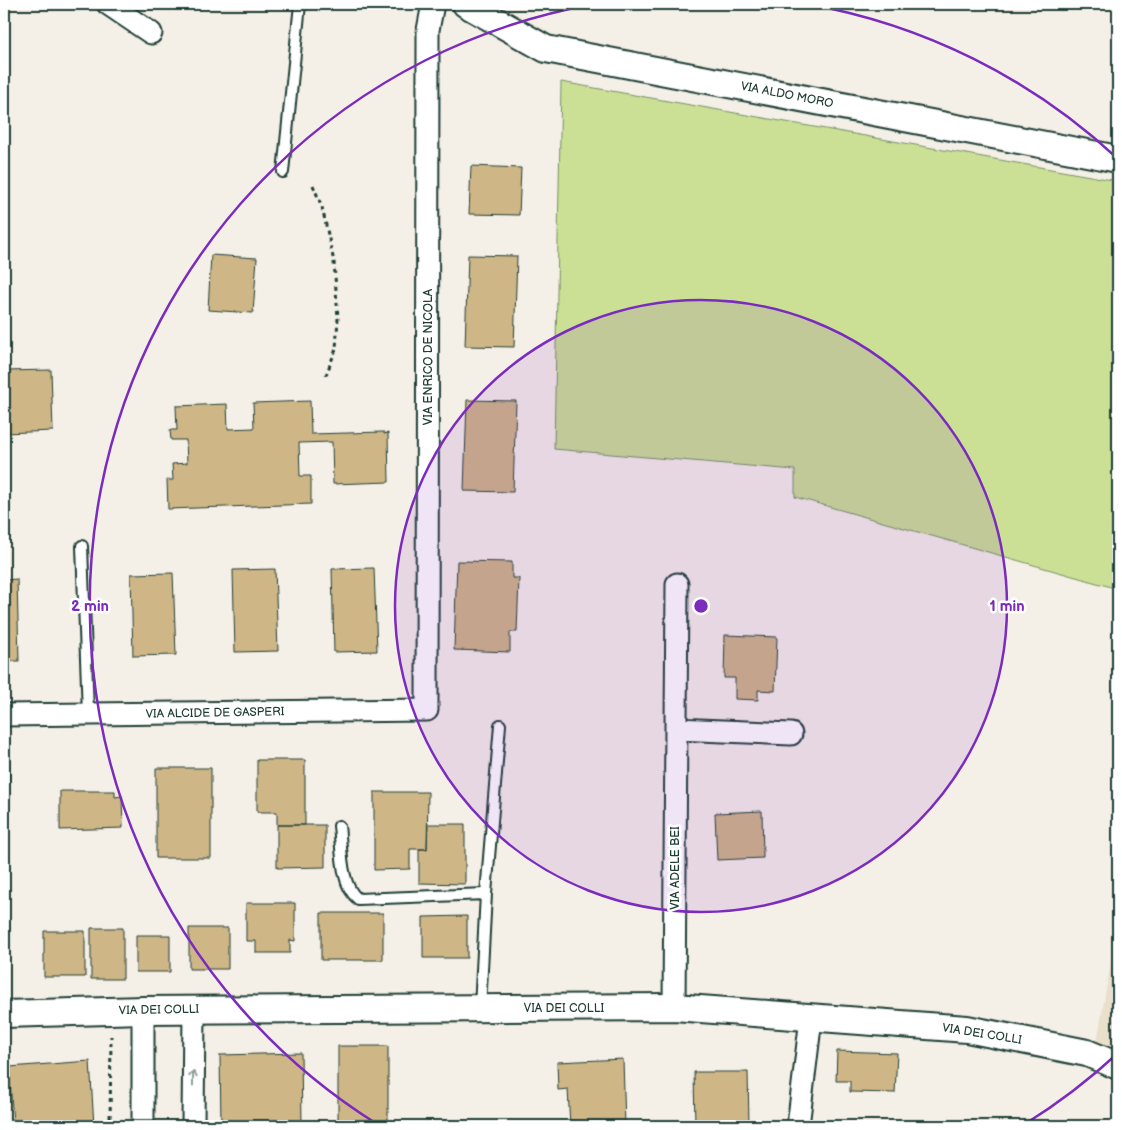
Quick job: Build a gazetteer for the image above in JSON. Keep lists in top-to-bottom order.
{
  "streets": {
    "street": [
      "VIA ALDO MORO",
      "VIA ENRICO DE NICOLA",
      "VIA ALCIDE DE GASPERI",
      "VIA ADELE BEI",
      "VIA DEI COLLI"
    ]
  },
  "crossings": [
    ["VIA ENRICO DE NICOLA", "VIA ALCIDE DE GASPERI"],
    ["VIA ADELE BEI", "VIA DEI COLLI"]
  ],
  "rings": ["1 min", "2 min"]
}
